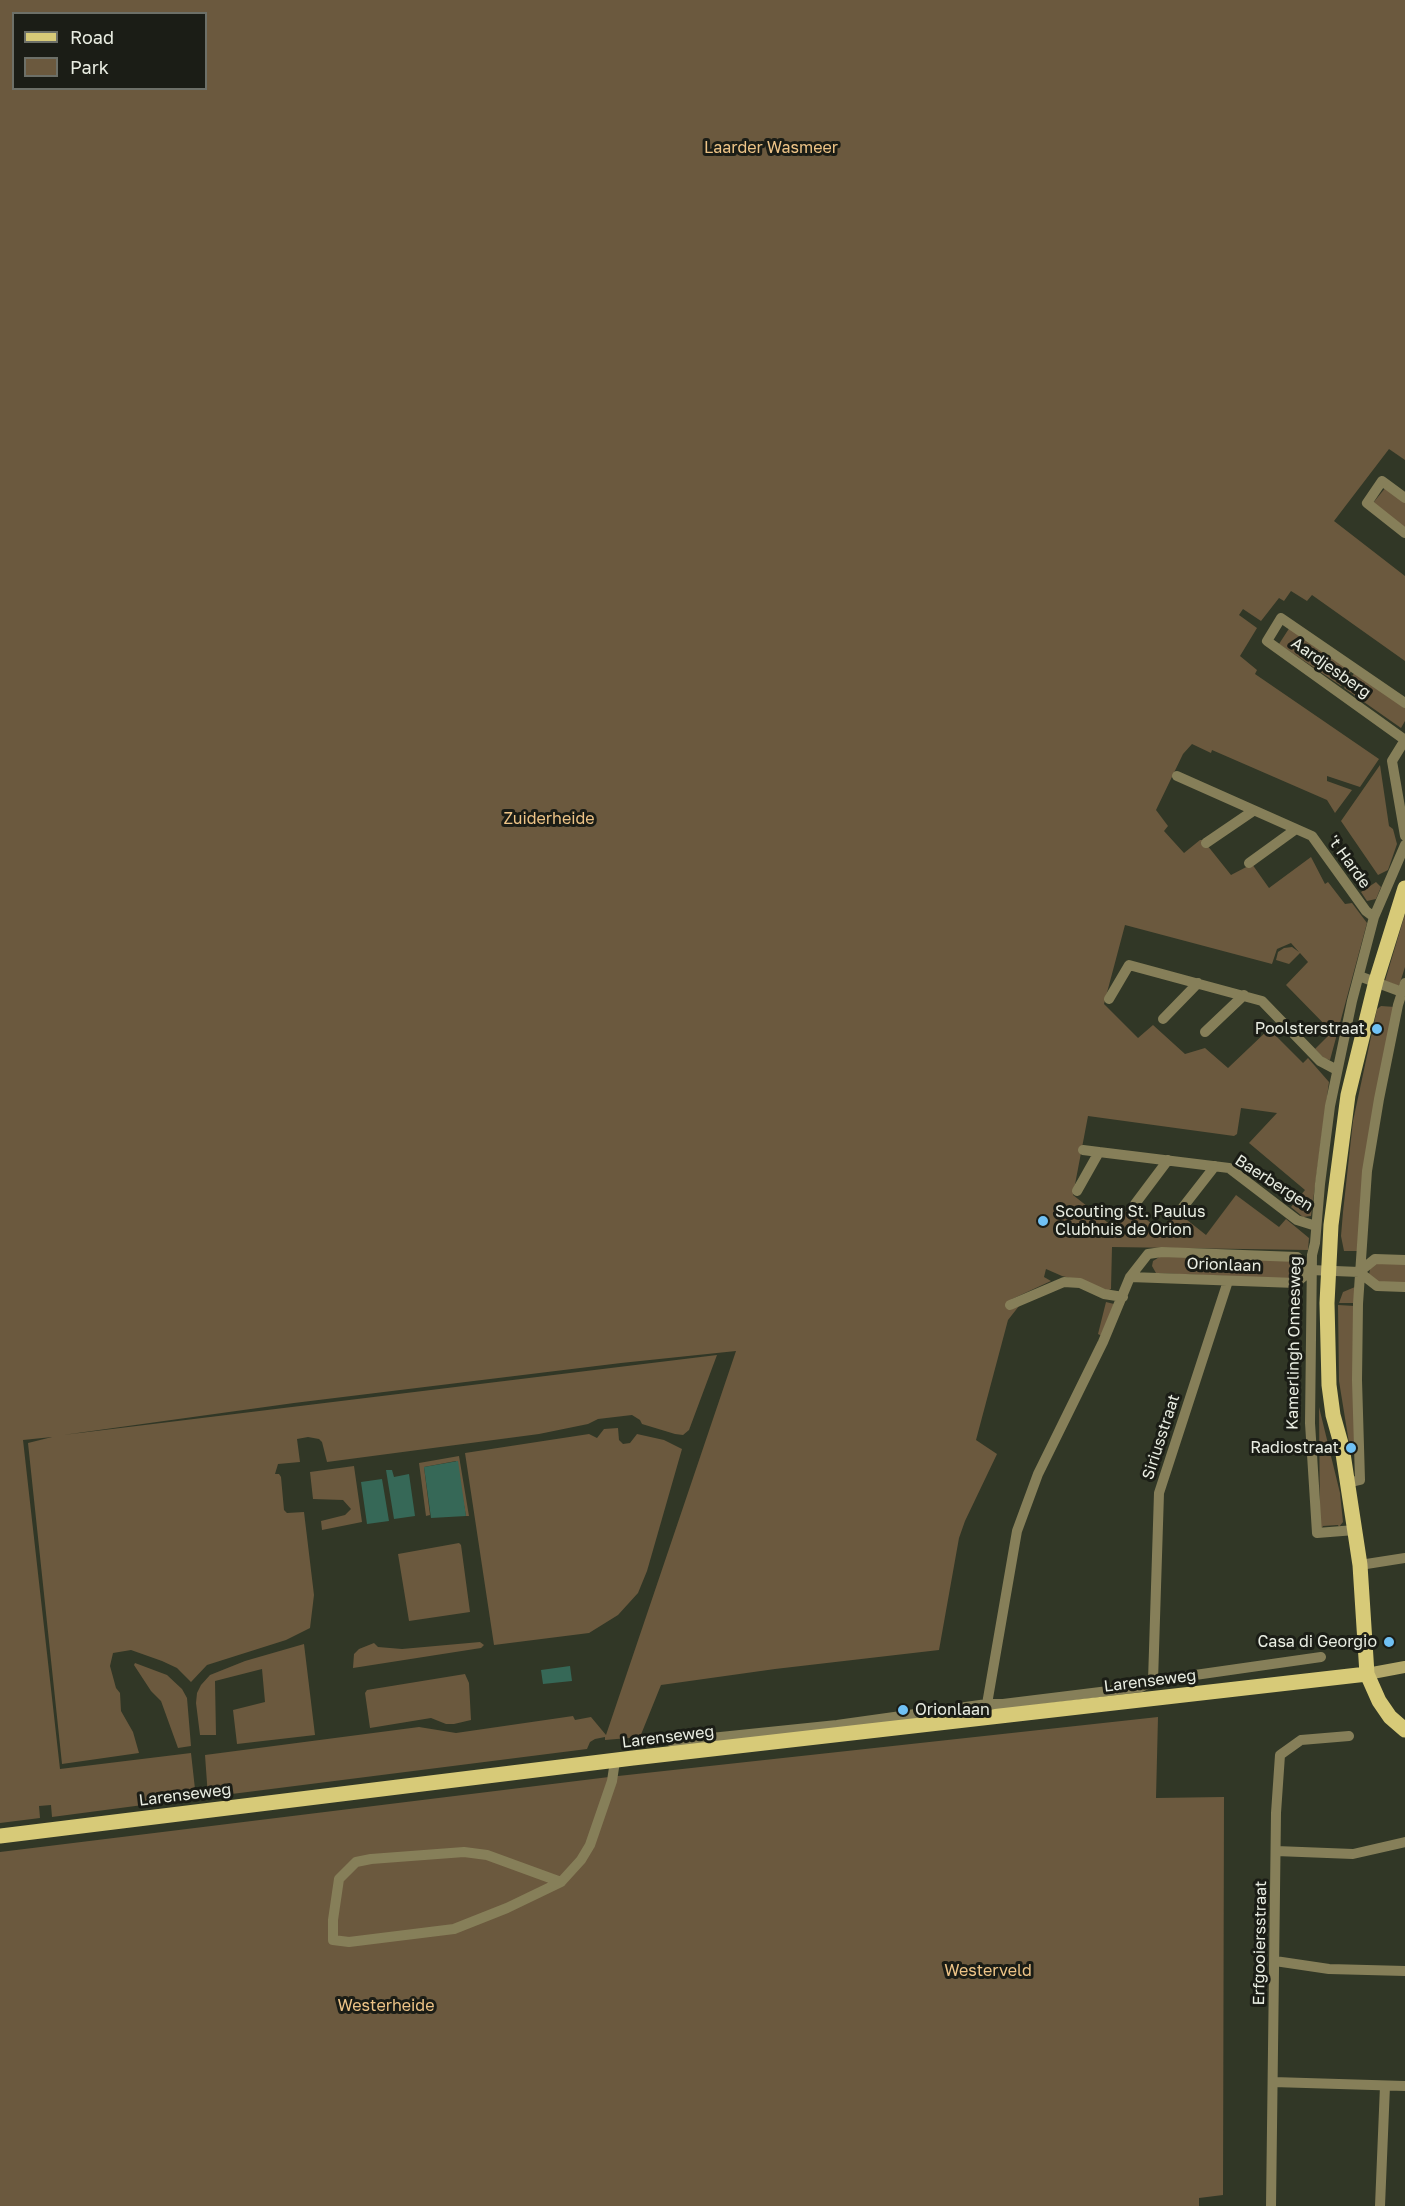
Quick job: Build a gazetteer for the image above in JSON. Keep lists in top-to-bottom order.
{
  "streets": {
    "main road": ["Kamerlingh Onnesweg", "Larenseweg"],
    "street": [
      "Aardjesberg",
      "'t Harde",
      "Baerbergen",
      "Orionlaan",
      "Siriusstraat",
      "Erfgooiersstraat"
    ]
  },
  "crossings": [
    ["'t Harde", "Kamerlingh Onnesweg"],
    ["Baerbergen", "Kamerlingh Onnesweg"],
    ["Orionlaan", "Kamerlingh Onnesweg"],
    ["Orionlaan", "Siriusstraat"],
    ["Orionlaan", "Larenseweg"],
    ["Kamerlingh Onnesweg", "Larenseweg"],
    ["Siriusstraat", "Larenseweg"]
  ],
  "parks": [
    "Laarder Wasmeer",
    "Zuiderheide",
    "Westerveld",
    "Westerheide"
  ],
  "places": [
    "Poolsterstraat",
    "Scouting St. Paulus Clubhuis de Orion",
    "Radiostraat",
    "Casa di Georgio",
    "Orionlaan"
  ],
  "legend": ["Road", "Park"]
}
